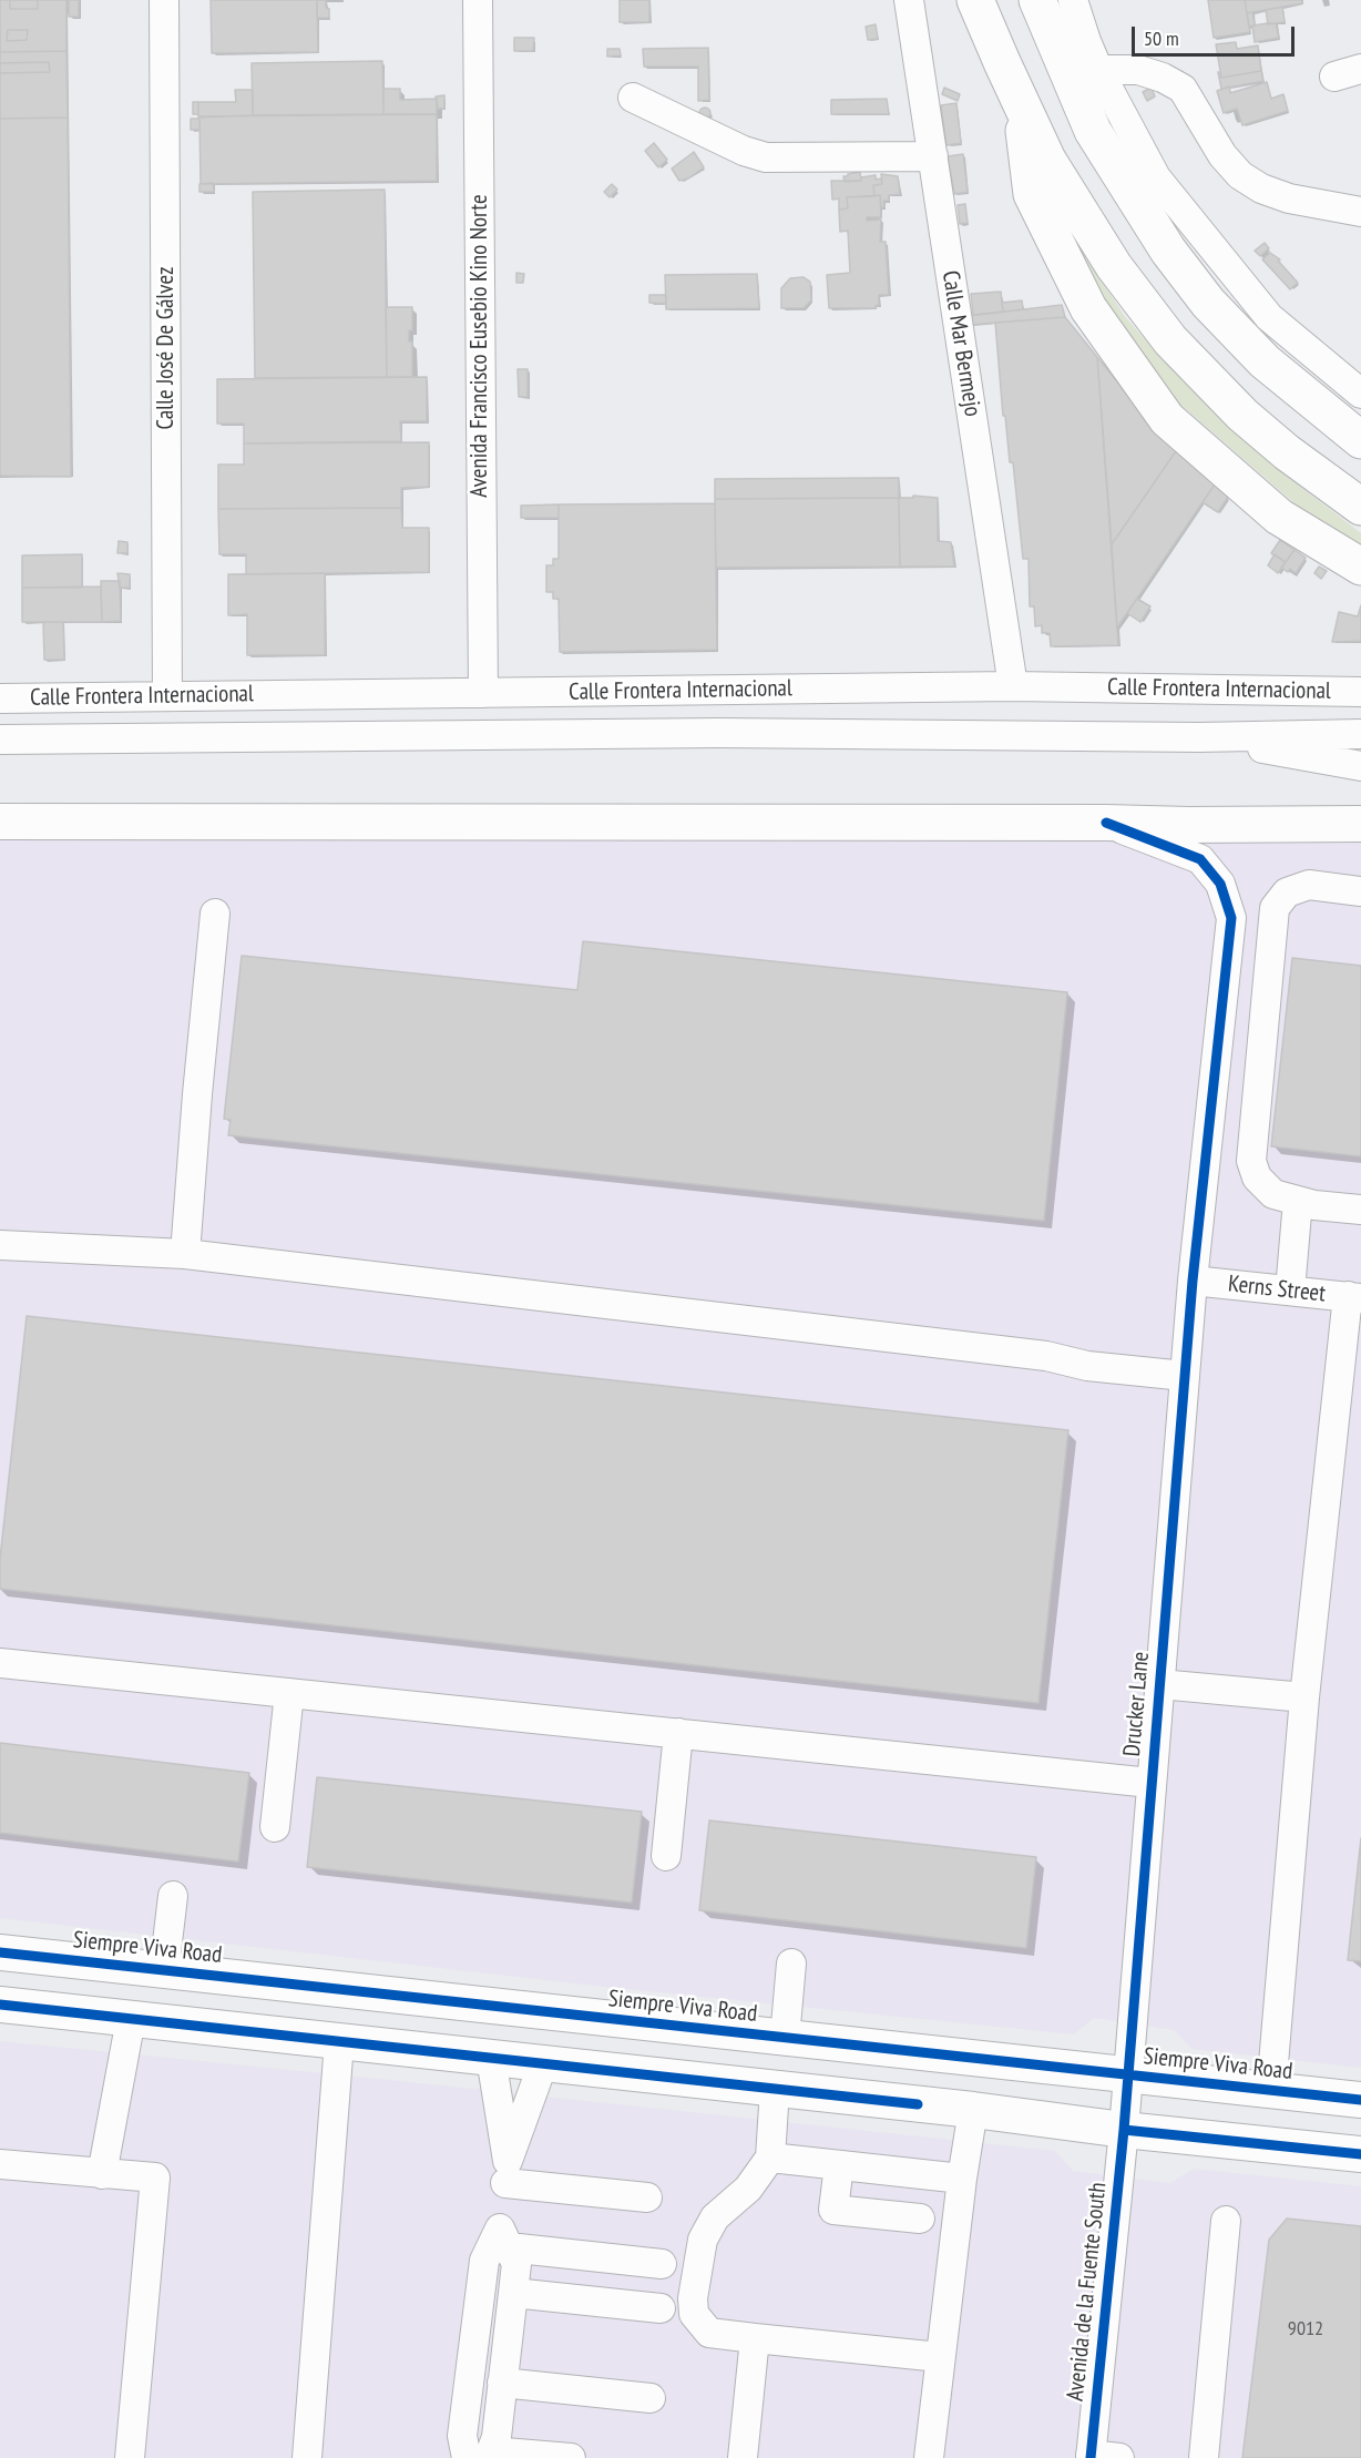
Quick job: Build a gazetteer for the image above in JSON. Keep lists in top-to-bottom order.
{
  "streets": {
    "main road": ["Siempre Viva Road"],
    "street": [
      "Calle Mar Bermejo",
      "Avenida Francisco Eusebio Kino Norte",
      "Calle José De Gálvez",
      "Calle Frontera Internacional",
      "Kerns Street",
      "Drucker Lane",
      "Avenida de la Fuente South"
    ]
  },
  "crossings": [
    ["Calle Mar Bermejo", "Calle Frontera Internacional"],
    ["Avenida Francisco Eusebio Kino Norte", "Calle Frontera Internacional"],
    ["Calle José De Gálvez", "Calle Frontera Internacional"],
    ["Kerns Street", "Drucker Lane"],
    ["Drucker Lane", "Siempre Viva Road"],
    ["Drucker Lane", "Avenida de la Fuente South"]
  ],
  "house_numbers": ["9012"],
  "scale_bar": "50 m"
}
